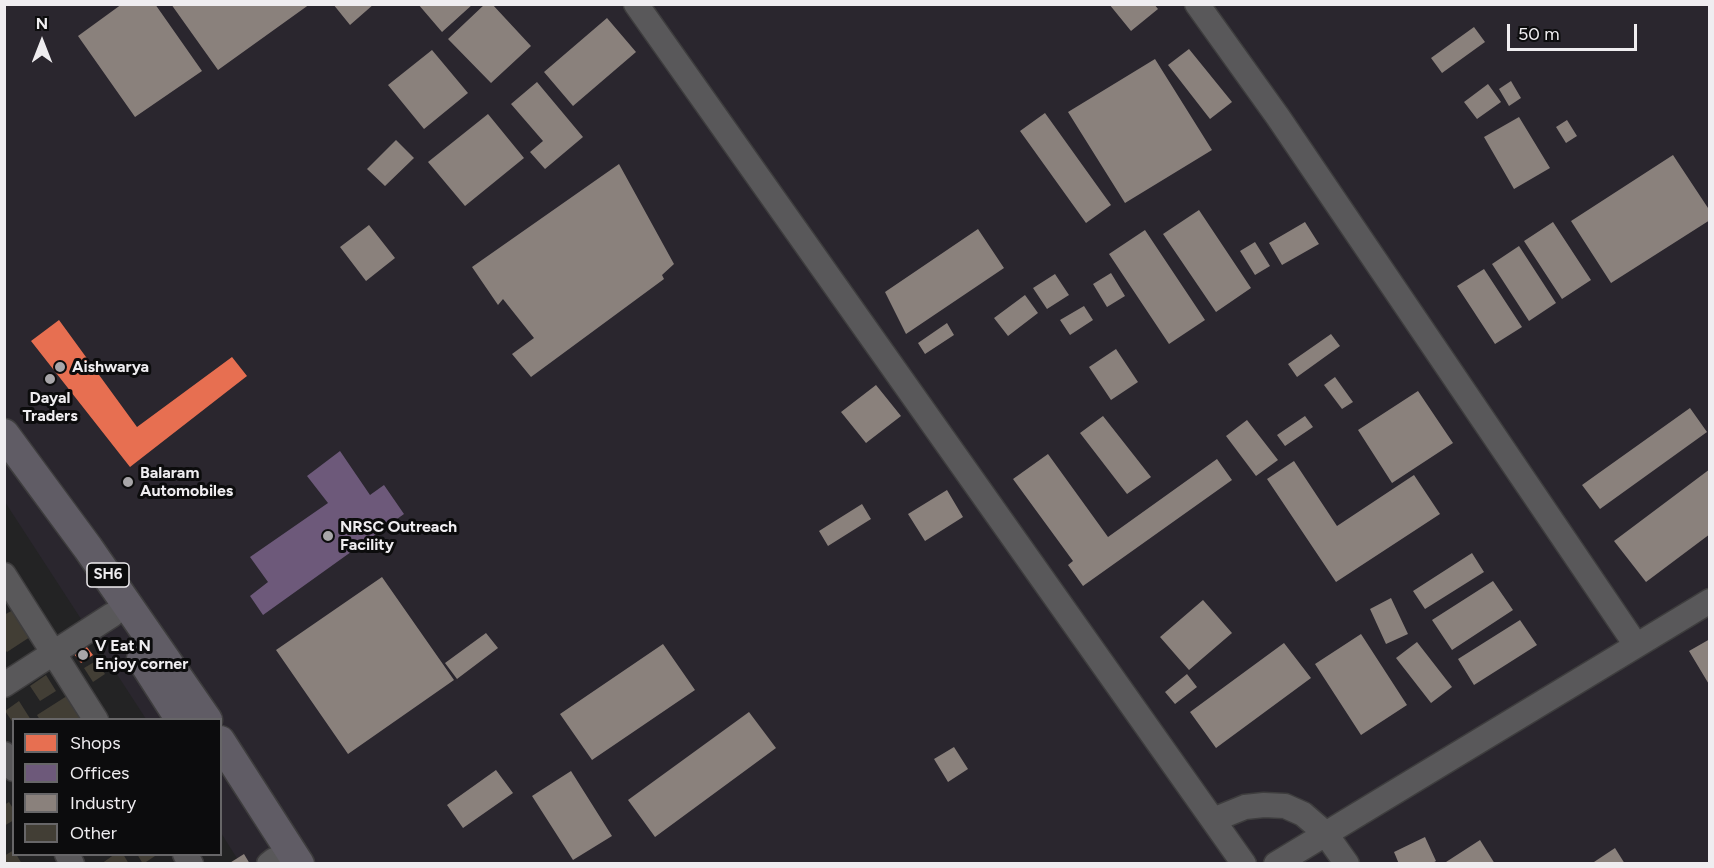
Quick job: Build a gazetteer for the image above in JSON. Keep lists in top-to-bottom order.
{
  "streets": {
    "main road": ["SH6"]
  },
  "places": [
    "Aishwarya",
    "Dayal Traders",
    "Balaram Automobiles",
    "NRSC Outreach Facility",
    "V Eat N Enjoy corner"
  ],
  "legend": [
    "Shops",
    "Offices",
    "Industry",
    "Other"
  ],
  "scale_bar": "50 m",
  "north": "top"
}
